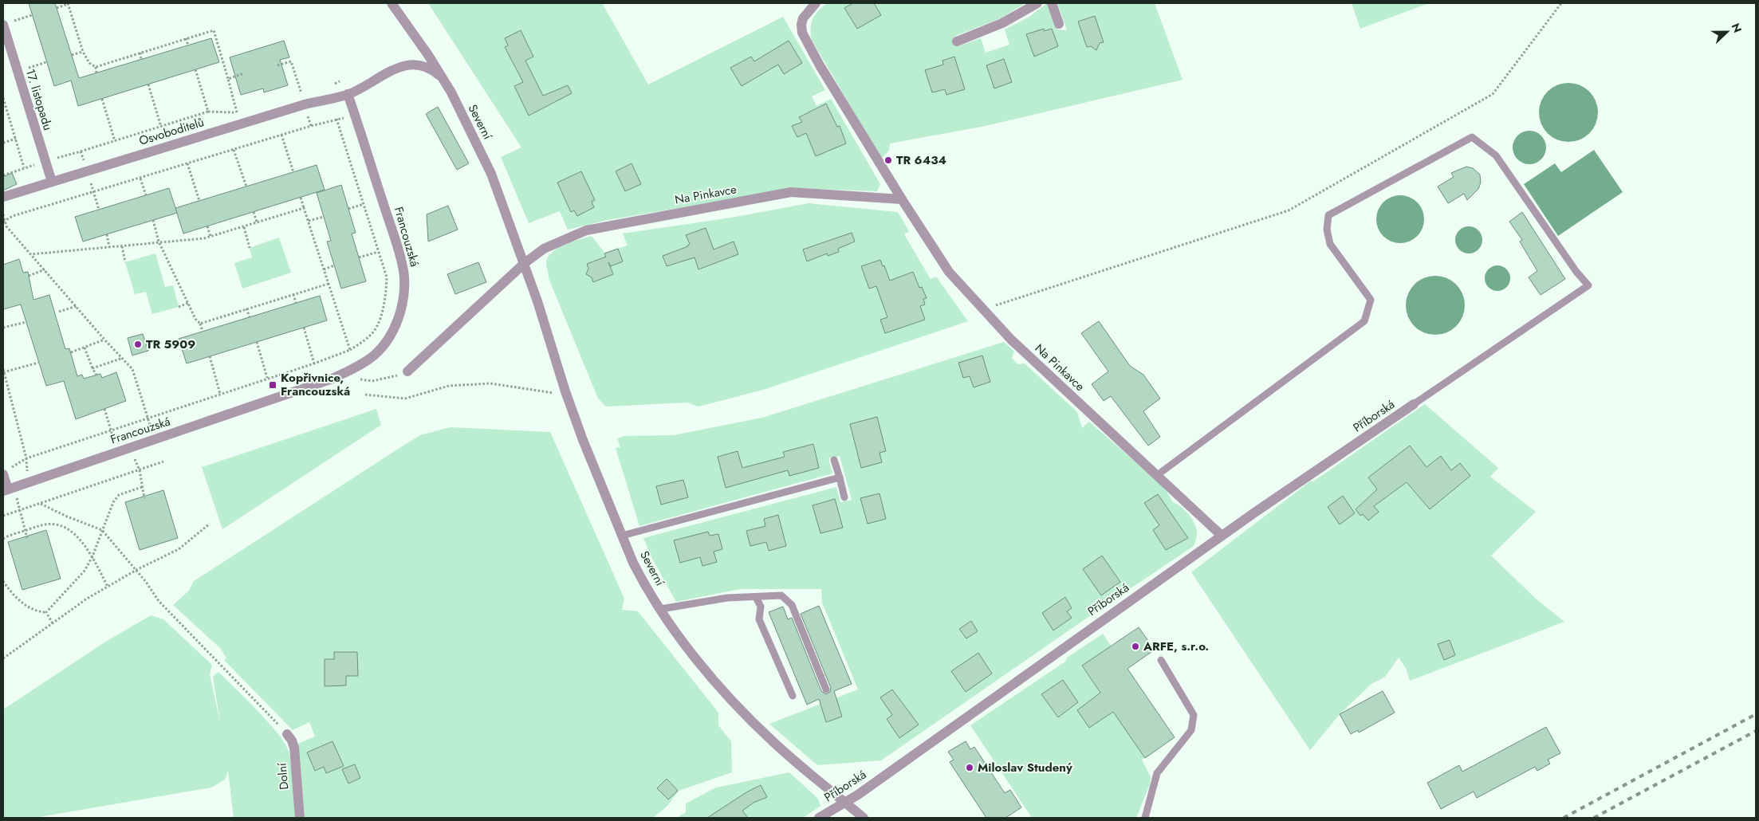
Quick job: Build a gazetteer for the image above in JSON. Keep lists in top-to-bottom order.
{
  "streets": {
    "street": [
      "17. listopadu",
      "Severní",
      "Osvoboditelů",
      "Na Pinkavce",
      "Francouzská",
      "Příborská",
      "Dolní"
    ]
  },
  "crossings": [
    ["17. listopadu", "Osvoboditelů"],
    ["Severní", "Na Pinkavce"],
    ["Severní", "Příborská"],
    ["Osvoboditelů", "Francouzská"],
    ["Na Pinkavce", "Příborská"]
  ],
  "places": {
    "other": [
      "TR 6434",
      "TR 5909",
      "ARFE, s.r.o.",
      "Miloslav Studený"
    ],
    "transit": ["Kopřivnice, Francouzská"]
  },
  "north": "right"
}
